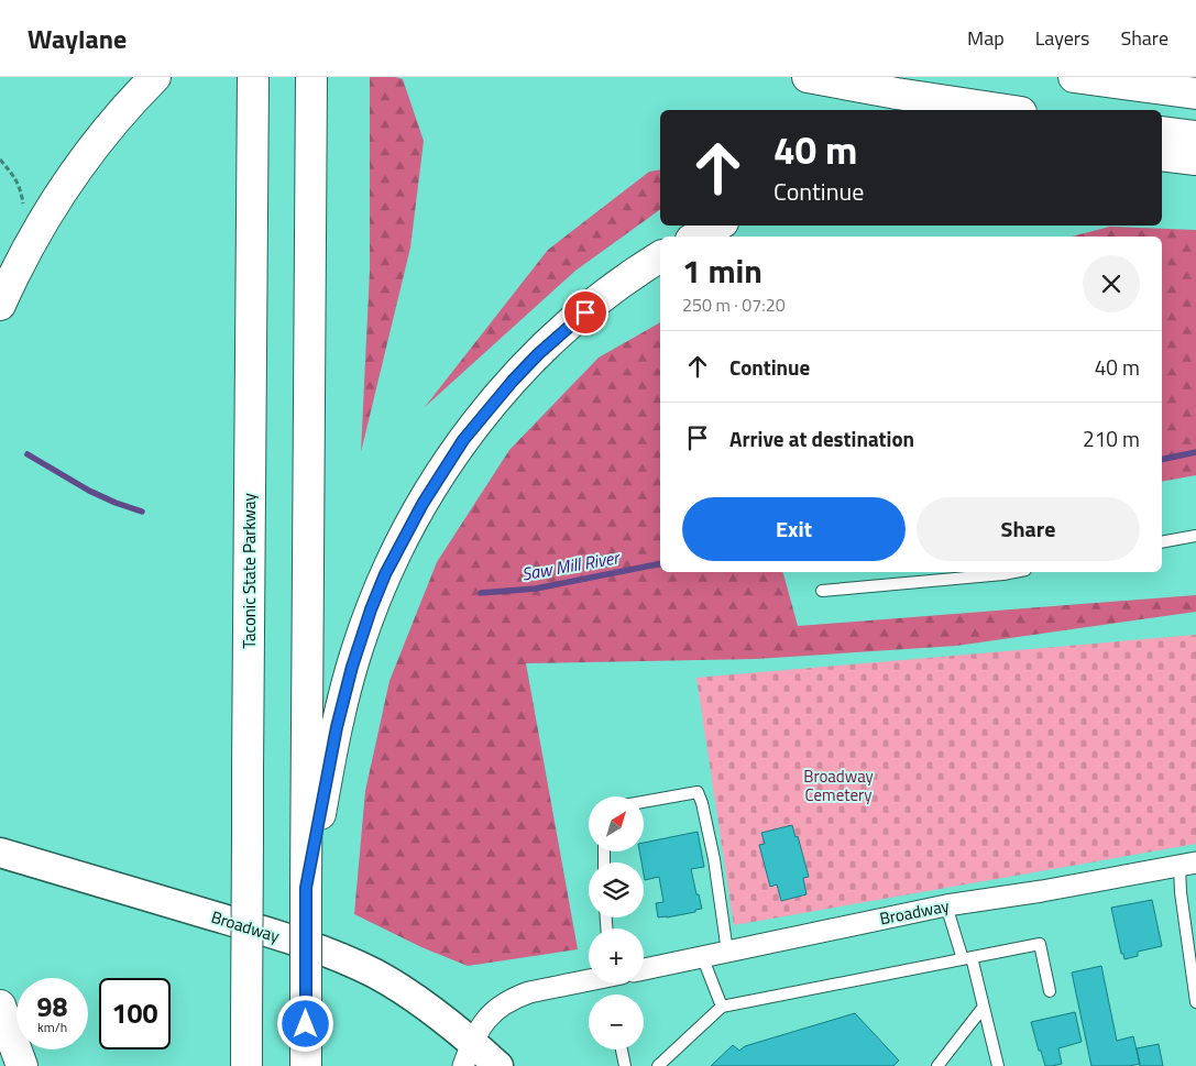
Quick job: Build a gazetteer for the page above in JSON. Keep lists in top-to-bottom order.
{
  "streets": {
    "highway": ["Taconic State Parkway"],
    "main road": ["Broadway"]
  },
  "water": ["Saw Mill River"],
  "parks": ["Broadway Cemetery"],
  "north": "top right",
  "page": {
    "header": "Waylane",
    "nav": ["Map", "Layers", "Share"],
    "turn": ["40 m", "Continue"],
    "heading": ["1 min", "250 m · 07:20"],
    "list": [
      {
        "name": "Continue",
        "value": "40 m"
      },
      {
        "name": "Arrive at destination",
        "value": "210 m"
      }
    ],
    "buttons": ["Exit", "Share"],
    "map_buttons": ["+", "−"],
    "speed": "98 km/h",
    "limit": "100"
  }
}
